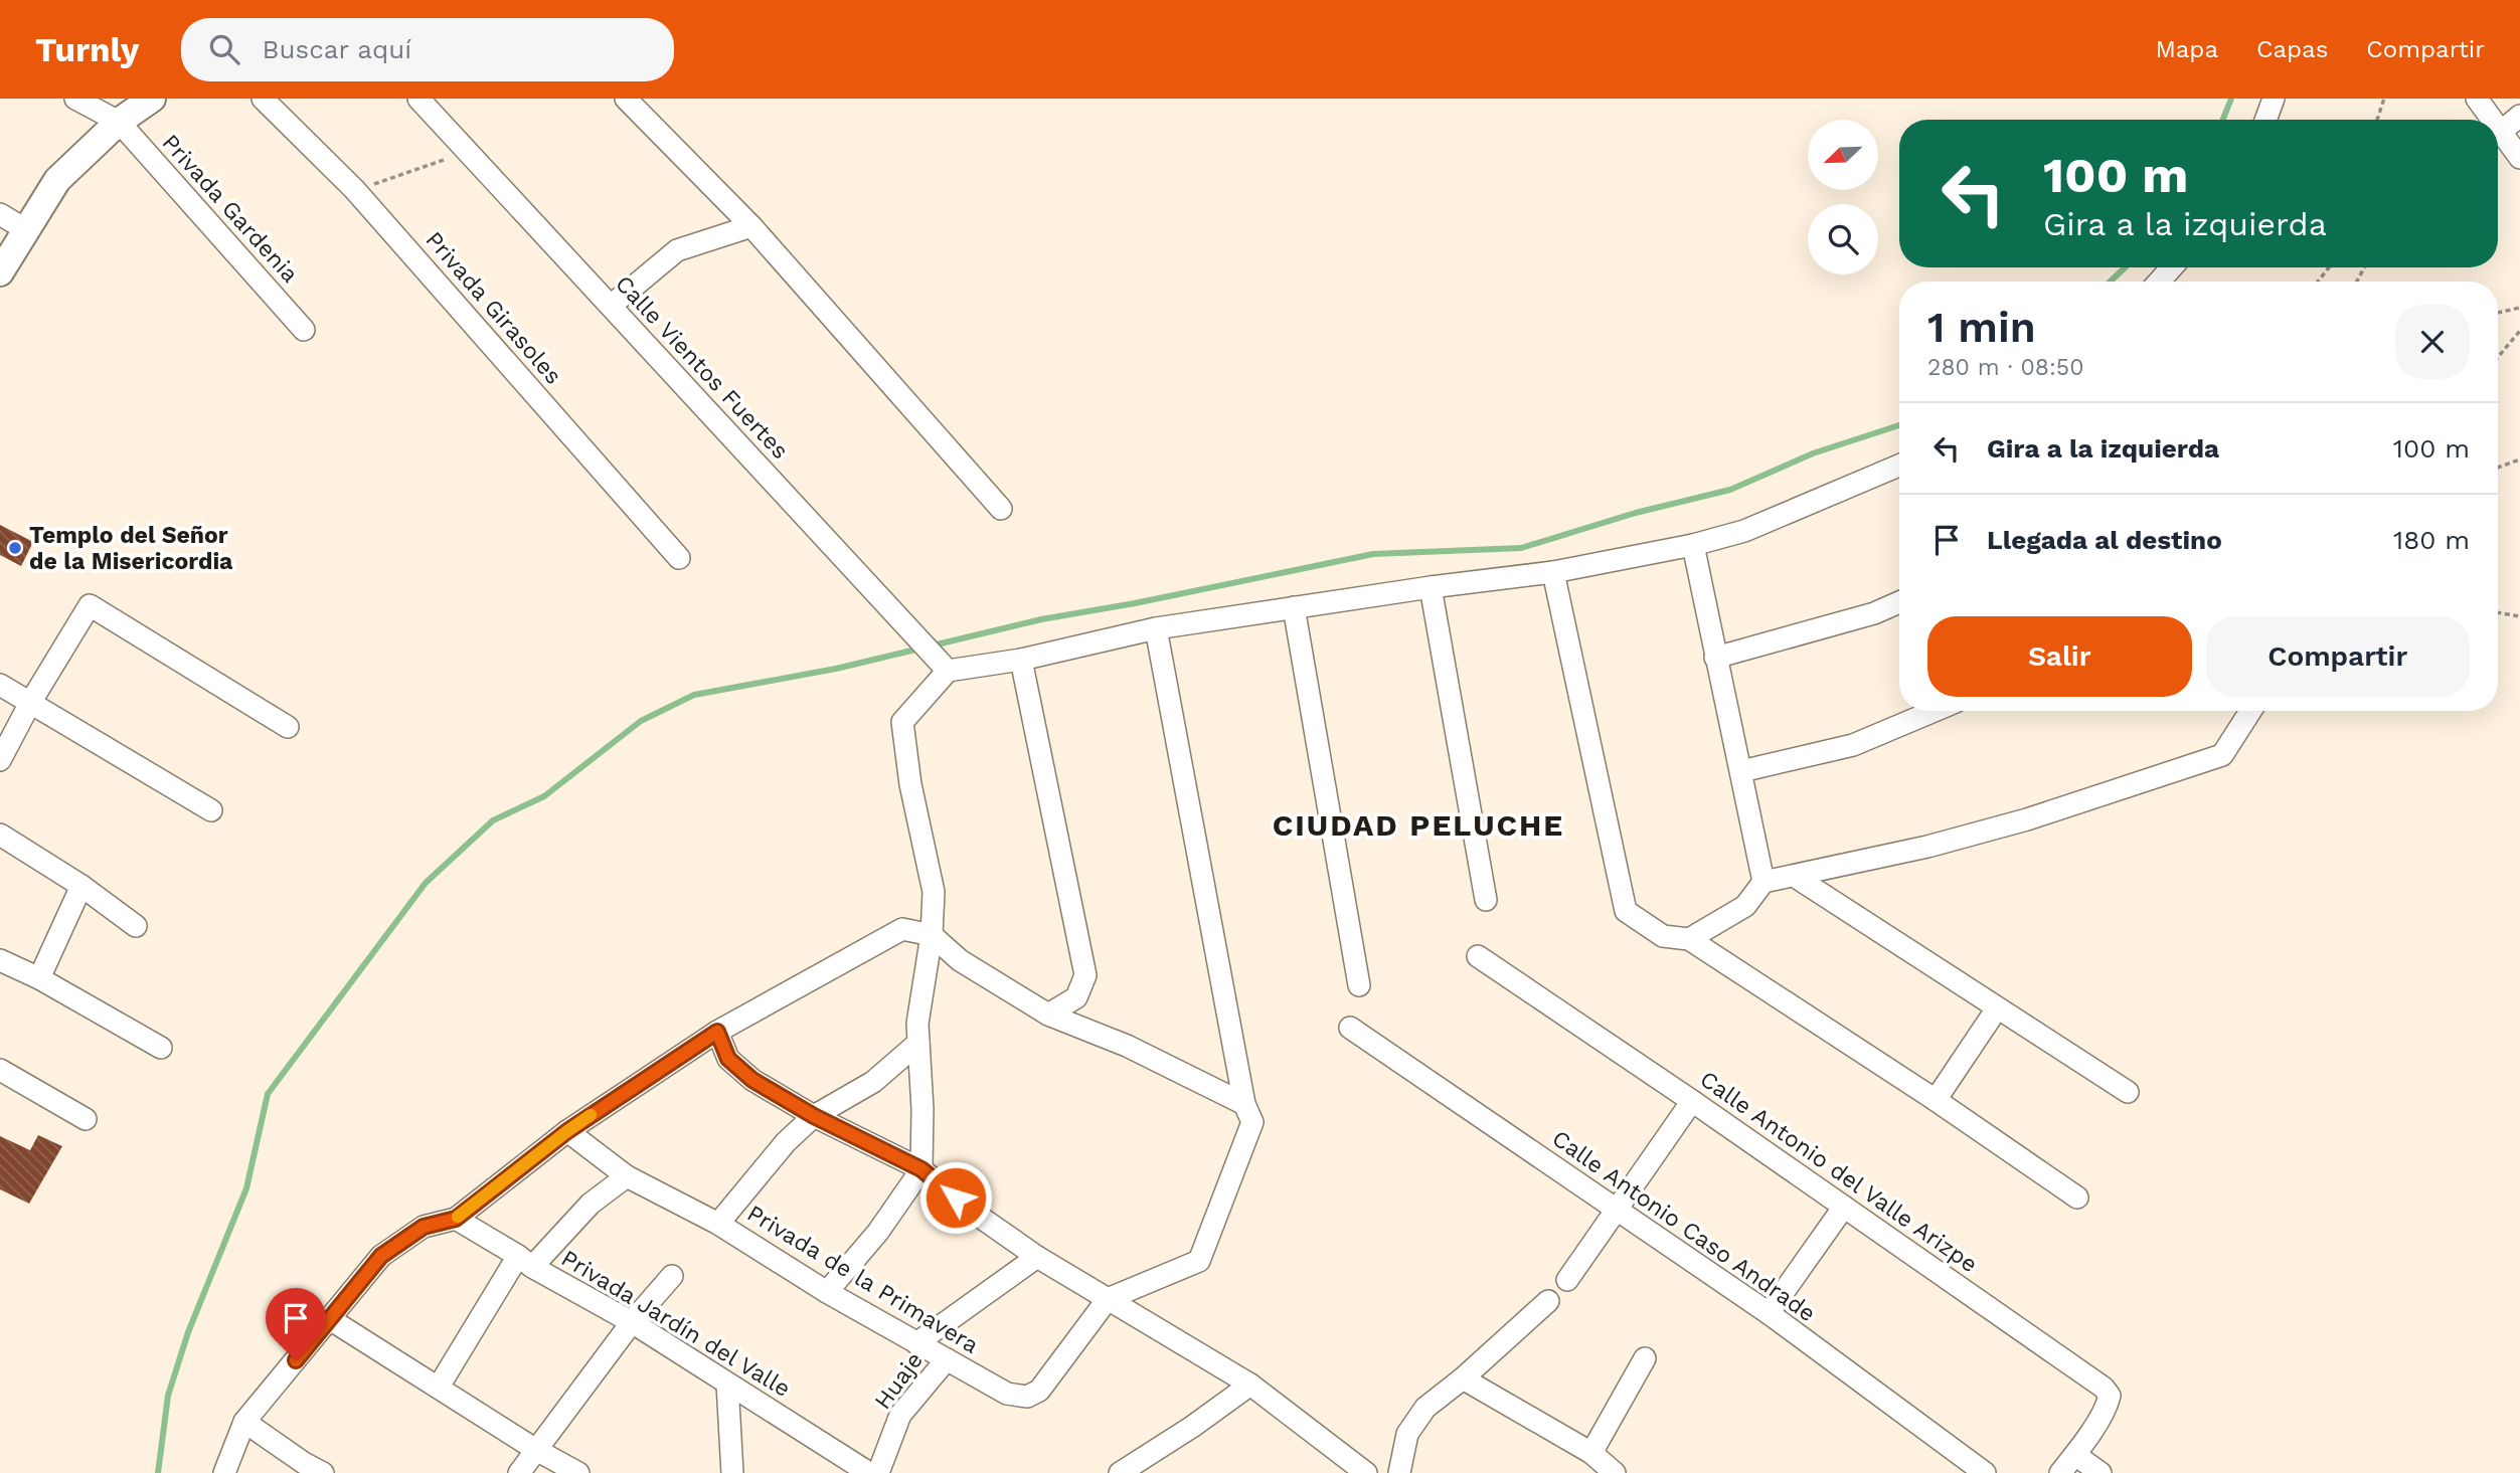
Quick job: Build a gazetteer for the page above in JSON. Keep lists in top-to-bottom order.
{
  "streets": {
    "street": [
      "Privada Gardenia",
      "Privada Girasoles",
      "Calle Vientos Fuertes",
      "Calle Antonio del Valle Arizpe",
      "Calle Antonio Caso Andrade",
      "Privada de la Primavera",
      "Privada Jardín del Valle",
      "Huaje"
    ]
  },
  "crossings": [
    ["Privada de la Primavera", "Huaje"]
  ],
  "districts": ["CIUDAD PELUCHE"],
  "places": ["Templo del Señor de la Misericordia"],
  "north": "bottom left",
  "page": {
    "header": "Turnly",
    "search": "Buscar aquí",
    "nav": ["Mapa", "Capas", "Compartir"],
    "turn": ["100 m", "Gira a la izquierda"],
    "heading": ["1 min", "280 m · 08:50"],
    "list": [
      {
        "name": "Gira a la izquierda",
        "value": "100 m"
      },
      {
        "name": "Llegada al destino",
        "value": "180 m"
      }
    ],
    "buttons": ["Salir", "Compartir"]
  }
}
